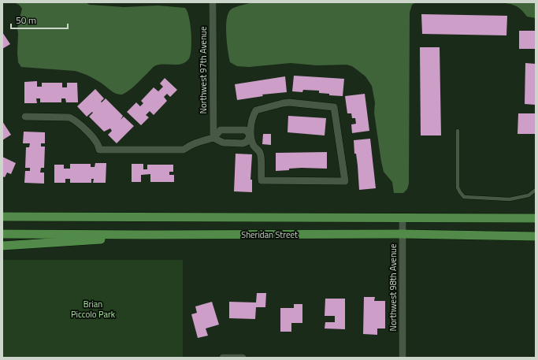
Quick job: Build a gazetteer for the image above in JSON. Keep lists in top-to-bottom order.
{
  "streets": {
    "main road": ["Sheridan Street"],
    "street": ["Northwest 97th Avenue", "Northwest 98th Avenue"]
  },
  "crossings": [
    ["Sheridan Street", "Northwest 98th Avenue"]
  ],
  "parks": ["Brian Piccolo Park"],
  "scale_bar": "50 m"
}
